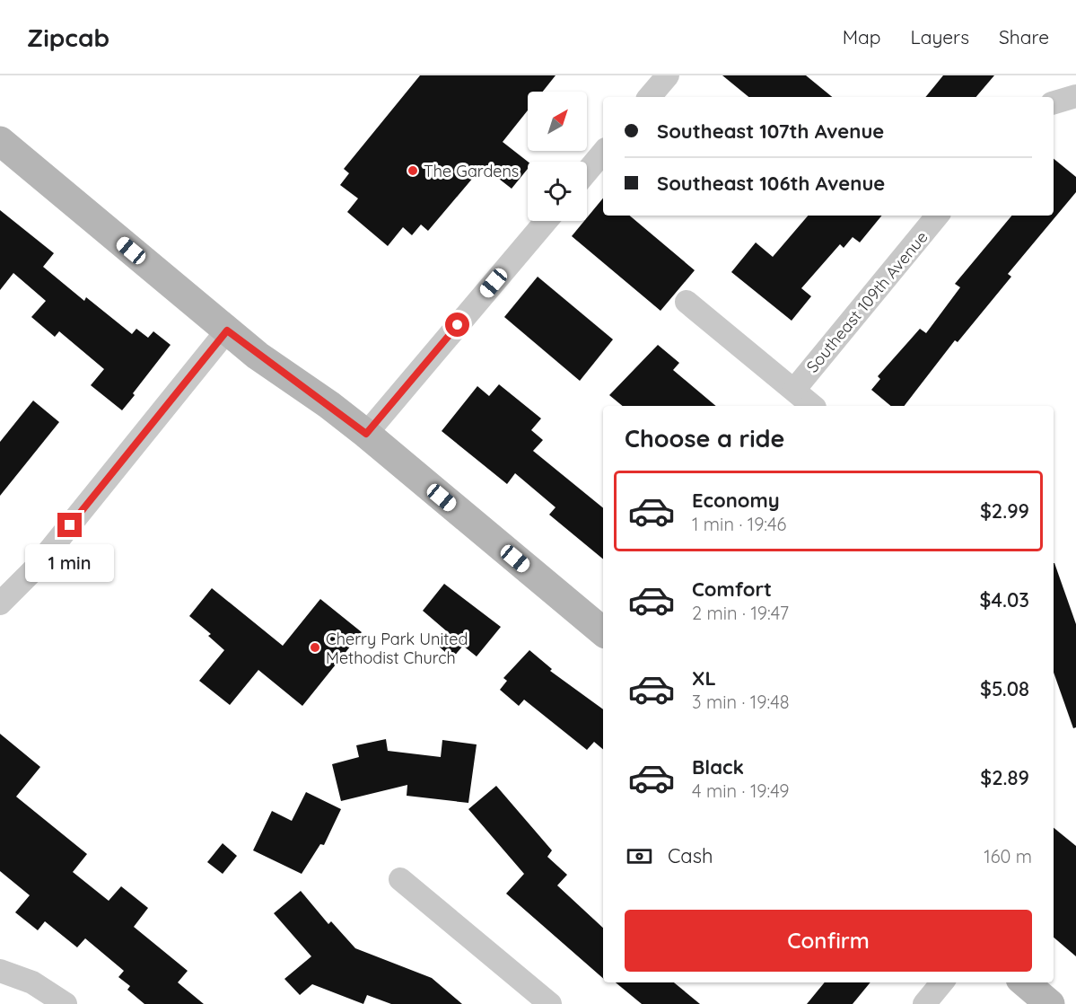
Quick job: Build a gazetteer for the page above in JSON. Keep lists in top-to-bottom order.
{
  "streets": {
    "street": ["Southeast 109th Avenue"]
  },
  "places": ["The Gardens", "Cherry Park United Methodist Church"],
  "north": "top right",
  "page": {
    "header": "Zipcab",
    "nav": ["Map", "Layers", "Share"],
    "banner": ["Southeast 107th Avenue", "Southeast 106th Avenue"],
    "heading": "Choose a ride",
    "list": [
      {
        "name": "Economy",
        "note": "1 min · 19:46",
        "value": "$2.99"
      },
      {
        "name": "Comfort",
        "note": "2 min · 19:47",
        "value": "$4.03"
      },
      {
        "name": "XL",
        "note": "3 min · 19:48",
        "value": "$5.08"
      },
      {
        "name": "Black",
        "note": "4 min · 19:49",
        "value": "$2.89"
      }
    ],
    "bubble": "1 min",
    "pay": ["Cash", "160 m"],
    "buttons": "Confirm"
  }
}
